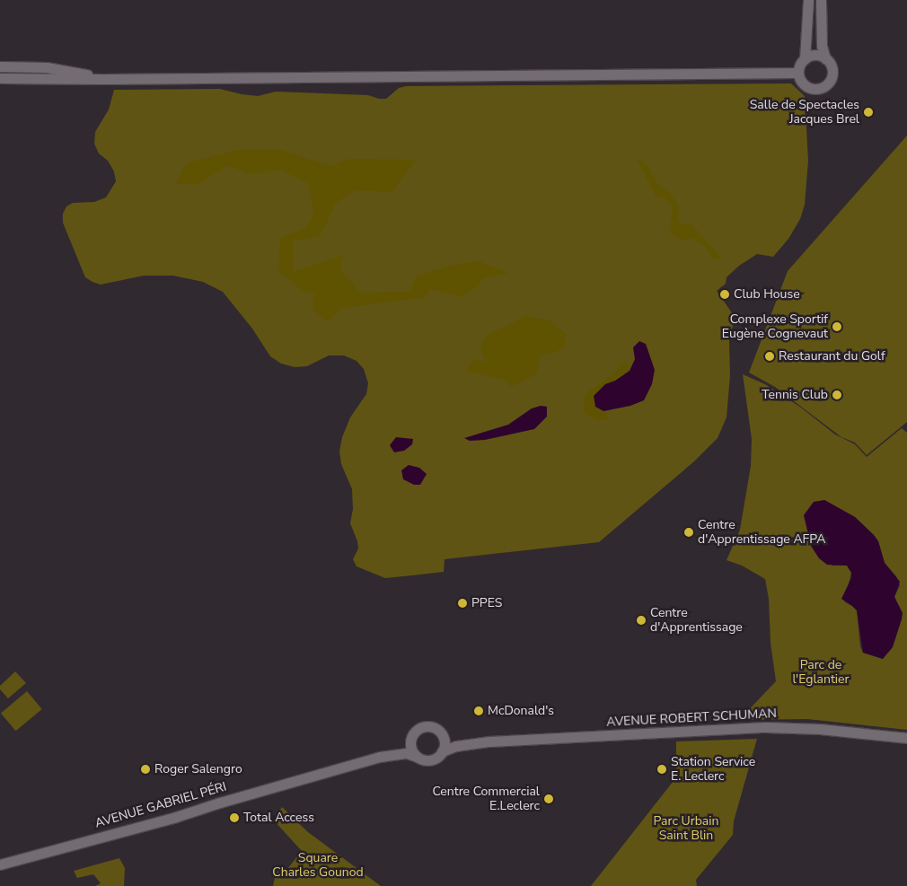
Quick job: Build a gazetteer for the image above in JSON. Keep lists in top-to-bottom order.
{
  "streets": {
    "main road": ["AVENUE ROBERT SCHUMAN", "AVENUE GABRIEL PÉRI"]
  },
  "crossings": [
    ["AVENUE ROBERT SCHUMAN", "AVENUE GABRIEL PÉRI"]
  ],
  "parks": ["Parc de l'Eglantier", "Parc Urbain Saint Blin", "Square Charles Gounod"],
  "places": [
    "Salle de Spectacles Jacques Brel",
    "Club House",
    "Complexe Sportif Eugène Cognevaut",
    "Restaurant du Golf",
    "Tennis Club",
    "Centre d'Apprentissage AFPA",
    "PPES",
    "Centre d'Apprentissage",
    "McDonald's",
    "Roger Salengro",
    "Station Service E. Leclerc",
    "Centre Commercial E.Leclerc",
    "Total Access"
  ]
}
